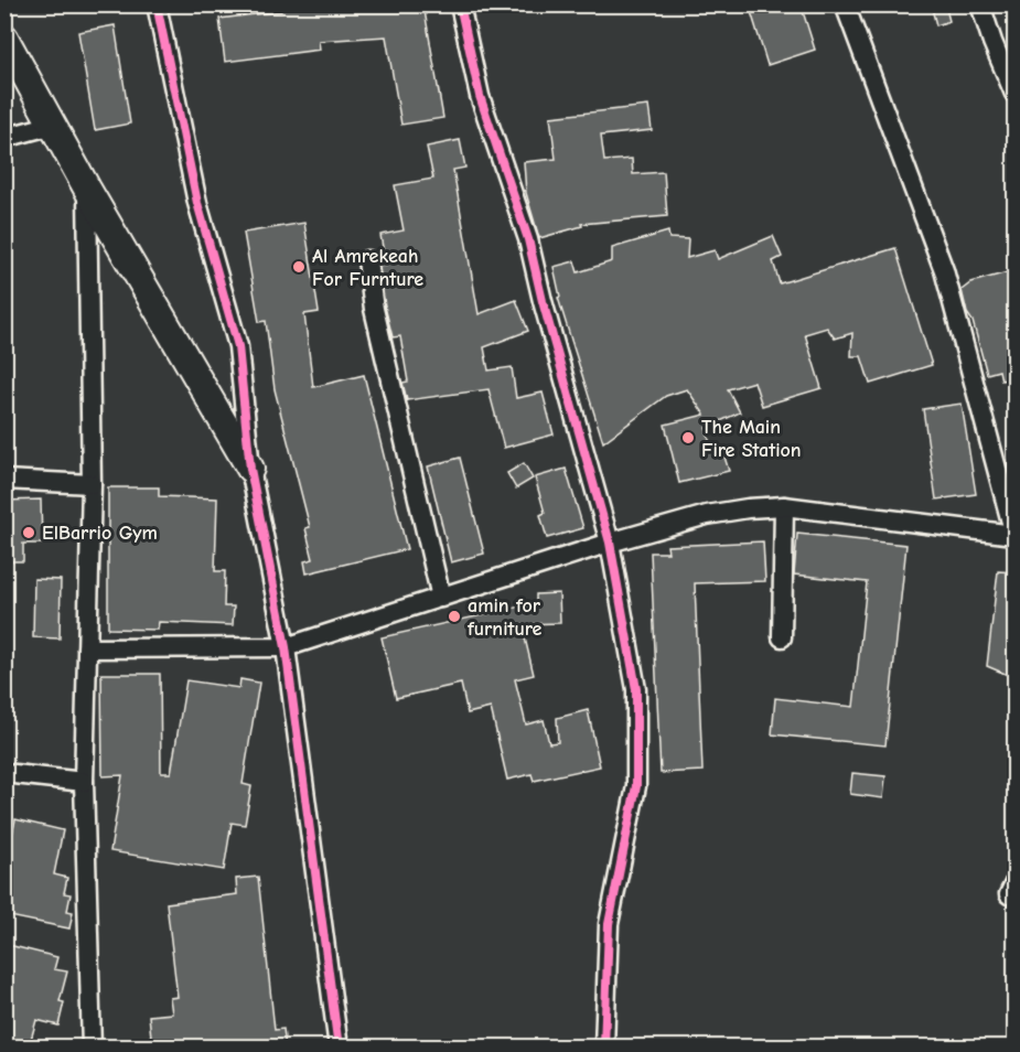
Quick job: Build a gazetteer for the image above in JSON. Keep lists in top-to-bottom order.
{
  "places": [
    "Al Amrekeah For Furnture",
    "The Main Fire Station",
    "ElBarrio Gym",
    "amin for furniture"
  ]
}
